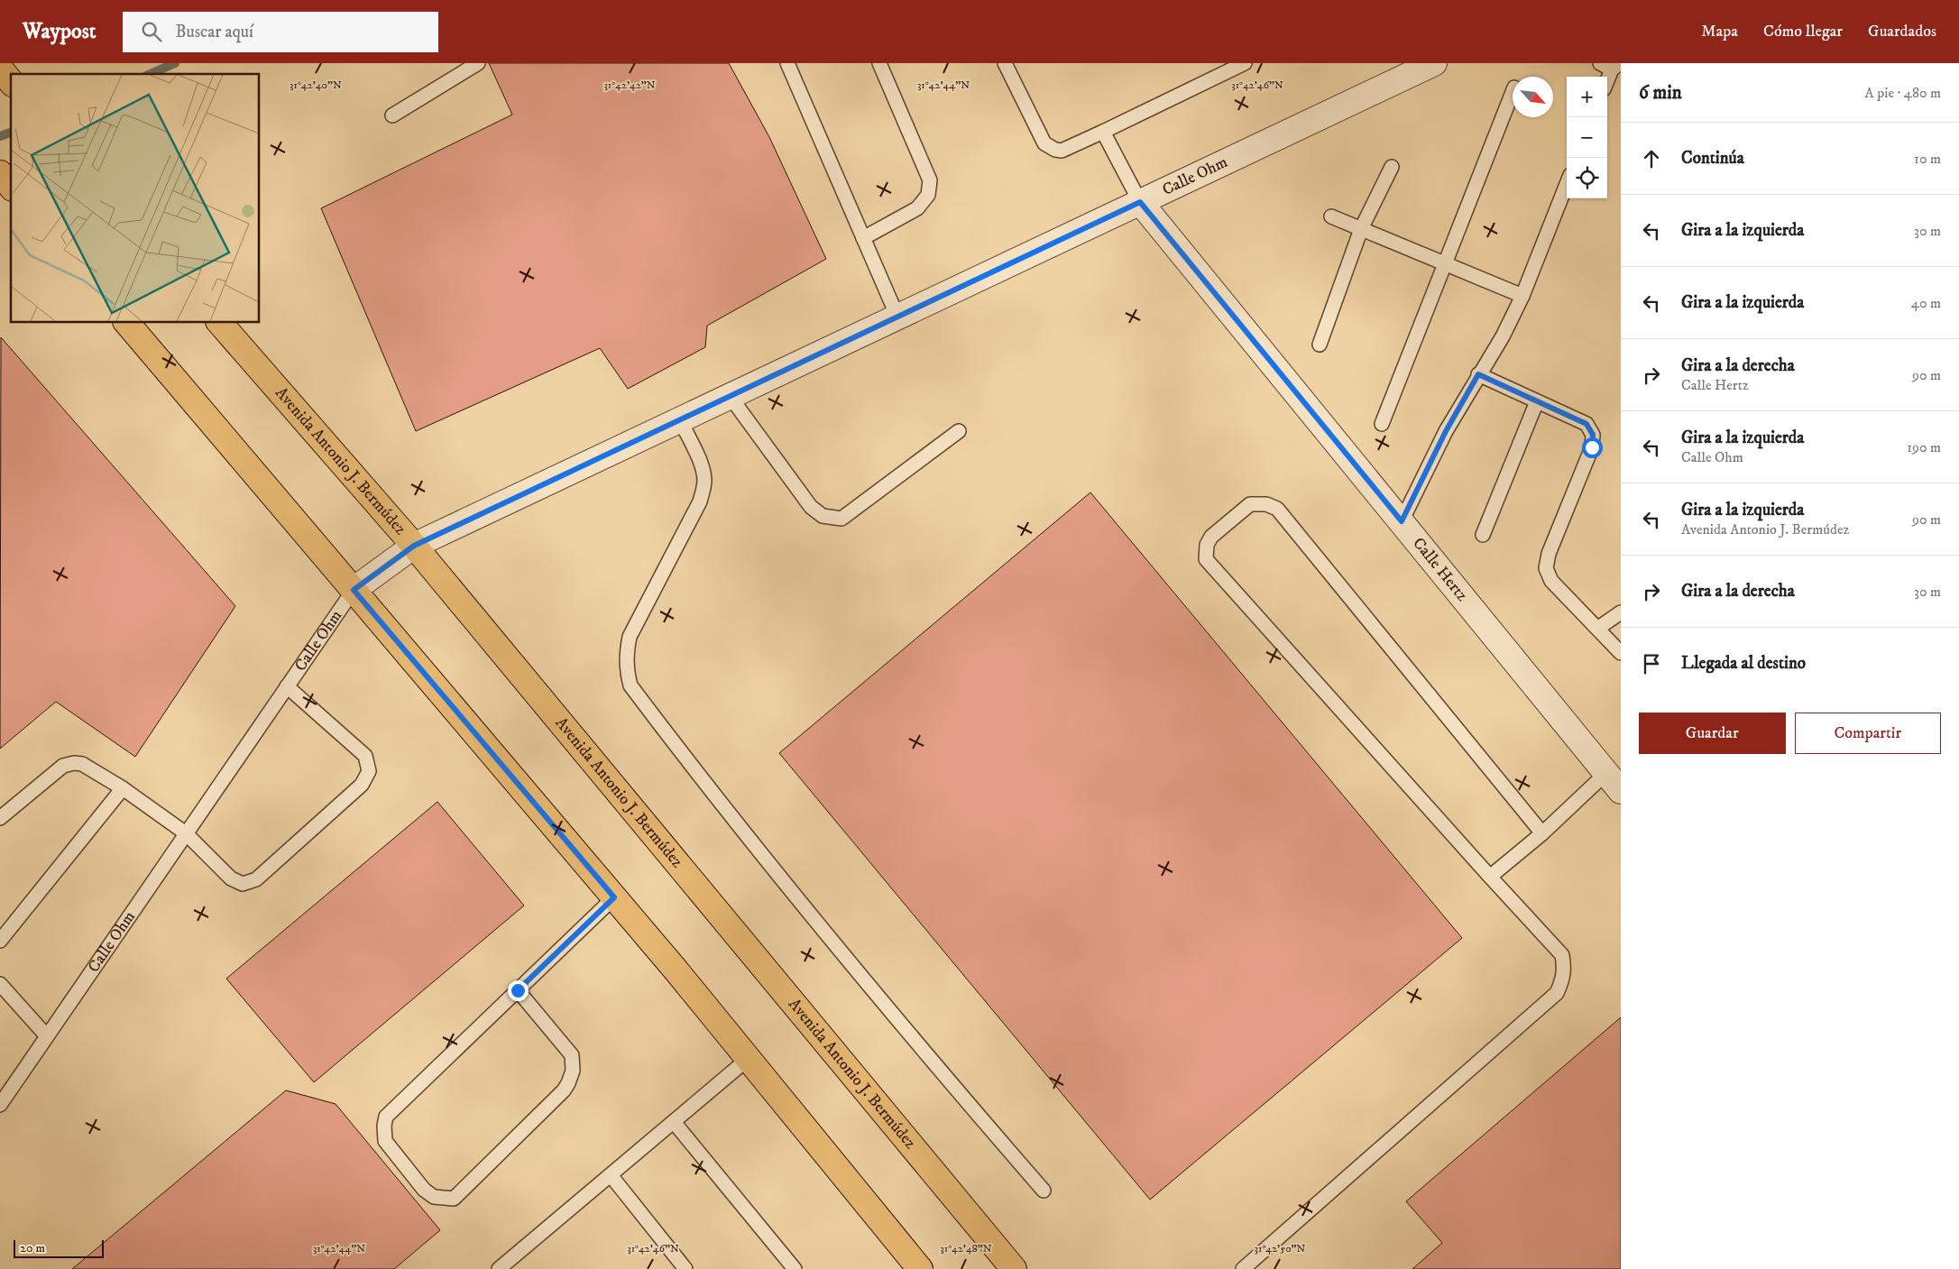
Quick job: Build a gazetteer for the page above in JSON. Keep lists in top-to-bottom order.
{
  "streets": {
    "main road": ["Avenida Antonio J. Bermúdez"],
    "street": ["Calle Ohm", "Calle Hertz"]
  },
  "crossings": [
    ["Calle Ohm", "Avenida Antonio J. Bermúdez"],
    ["Calle Ohm", "Calle Hertz"]
  ],
  "scale_bar": "20 m",
  "north": "bottom right",
  "page": {
    "header": "Waypost",
    "search": "Buscar aquí",
    "nav": ["Mapa", "Cómo llegar", "Guardados"],
    "heading": ["6 min", "A pie · 480 m"],
    "map_buttons": ["+", "−"],
    "list": [
      ["Continúa", "10 m"],
      ["Gira a la izquierda", "30 m"],
      ["Gira a la izquierda", "40 m"],
      ["Gira a la derecha", "Calle Hertz", "90 m"],
      ["Gira a la izquierda", "Calle Ohm", "190 m"],
      ["Gira a la izquierda", "Avenida Antonio J. Bermúdez", "90 m"],
      ["Gira a la derecha", "30 m"],
      "Llegada al destino"
    ],
    "buttons": ["Guardar", "Compartir"],
    "scale": "20 m"
  },
  "coordinates": [
    "31°42'40\"N",
    "31°42'42\"N",
    "31°42'44\"N",
    "31°42'46\"N",
    "31°42'48\"N",
    "31°42'50\"N"
  ]
}
